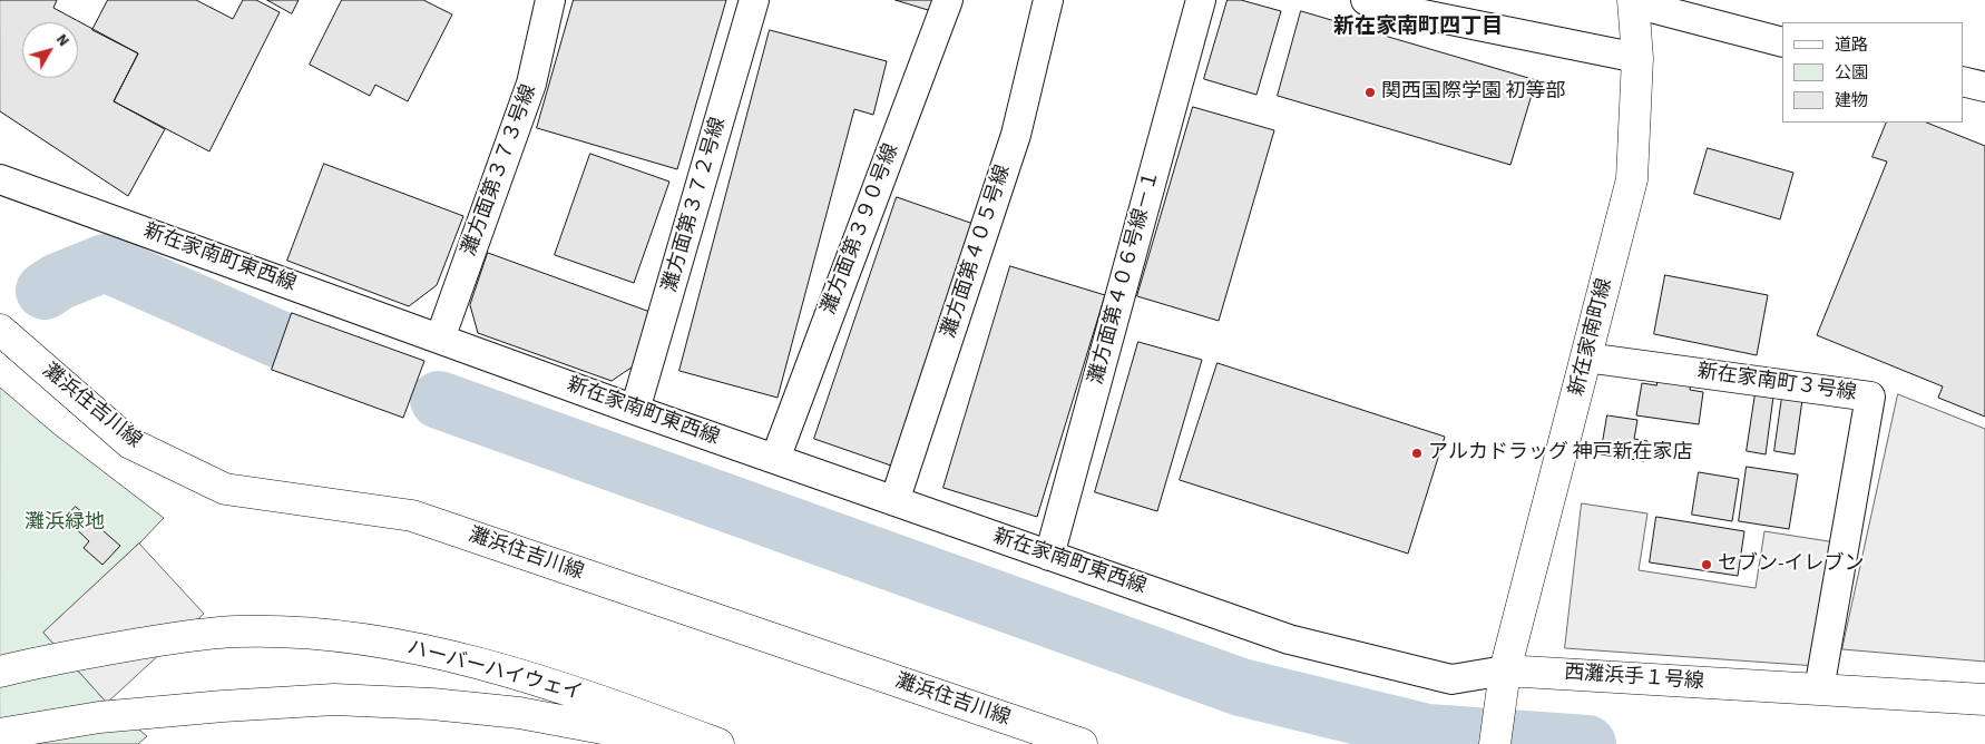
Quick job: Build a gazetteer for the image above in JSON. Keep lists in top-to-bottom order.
{
  "streets": {
    "street": [
      "灘方面第３７３号線",
      "灘方面第３７２号線",
      "灘方面第３９０号線",
      "灘方面第４０５号線",
      "新在家南町東西線",
      "灘方面第４０６号線－１",
      "新在家南町線",
      "新在家南町３号線",
      "灘浜住吉川線",
      "ハーバーハイウェイ",
      "西灘浜手１号線"
    ]
  },
  "crossings": [
    ["灘方面第３７３号線", "新在家南町東西線"],
    ["灘方面第３７２号線", "新在家南町東西線"],
    ["灘方面第３９０号線", "新在家南町東西線"],
    ["灘方面第４０５号線", "新在家南町東西線"],
    ["新在家南町東西線", "灘方面第４０６号線－１"],
    ["新在家南町東西線", "西灘浜手１号線"],
    ["新在家南町線", "新在家南町３号線"],
    ["新在家南町線", "西灘浜手１号線"],
    ["新在家南町３号線", "西灘浜手１号線"]
  ],
  "districts": ["新在家南町四丁目"],
  "parks": ["灘浜緑地"],
  "places": ["関西国際学園 初等部", "アルカドラッグ 神戸新在家店", "セブン-イレブン"],
  "legend": ["道路", "公園", "建物"],
  "north": "top right"
}
